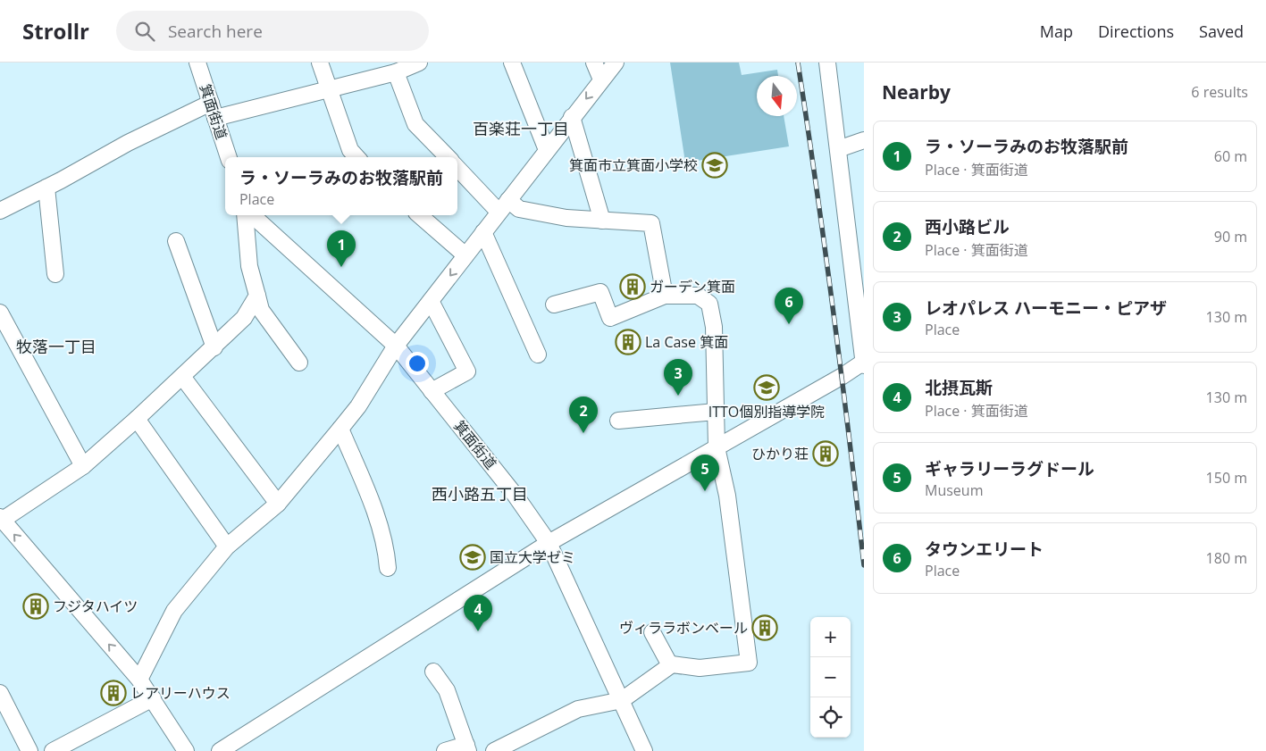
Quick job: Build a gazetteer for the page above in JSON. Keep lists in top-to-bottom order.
{
  "streets": {
    "street": ["箕面街道"]
  },
  "districts": ["百楽荘一丁目", "牧落一丁目", "西小路五丁目"],
  "places": {
    "school or university": ["箕面市立箕面小学校", "ITTO個別指導学院", "国立大学ゼミ"],
    "building": [
      "ガーデン箕面",
      "La Case 箕面",
      "ひかり荘",
      "フジタハイツ",
      "ヴィララボンベール",
      "レアリーハウス"
    ]
  },
  "north": "bottom",
  "page": {
    "header": "Strollr",
    "search": "Search here",
    "nav": ["Map", "Directions", "Saved"],
    "heading": ["Nearby", "6 results"],
    "list": [
      {
        "mark": "1",
        "name": "ラ・ソーラみのお牧落駅前",
        "note": "Place · 箕面街道",
        "value": "60 m"
      },
      {
        "mark": "2",
        "name": "西小路ビル",
        "note": "Place · 箕面街道",
        "value": "90 m"
      },
      {
        "mark": "3",
        "name": "レオパレス ハーモニー・ピアザ",
        "note": "Place",
        "value": "130 m"
      },
      {
        "mark": "4",
        "name": "北摂瓦斯",
        "note": "Place · 箕面街道",
        "value": "130 m"
      },
      {
        "mark": "5",
        "name": "ギャラリーラグドール",
        "note": "Museum",
        "value": "150 m"
      },
      {
        "mark": "6",
        "name": "タウンエリート",
        "note": "Place",
        "value": "180 m"
      }
    ],
    "popup": ["ラ・ソーラみのお牧落駅前", "Place"],
    "pins": [
      "1",
      "6",
      "3",
      "2",
      "5",
      "4"
    ],
    "map_buttons": ["+", "−"]
  }
}
